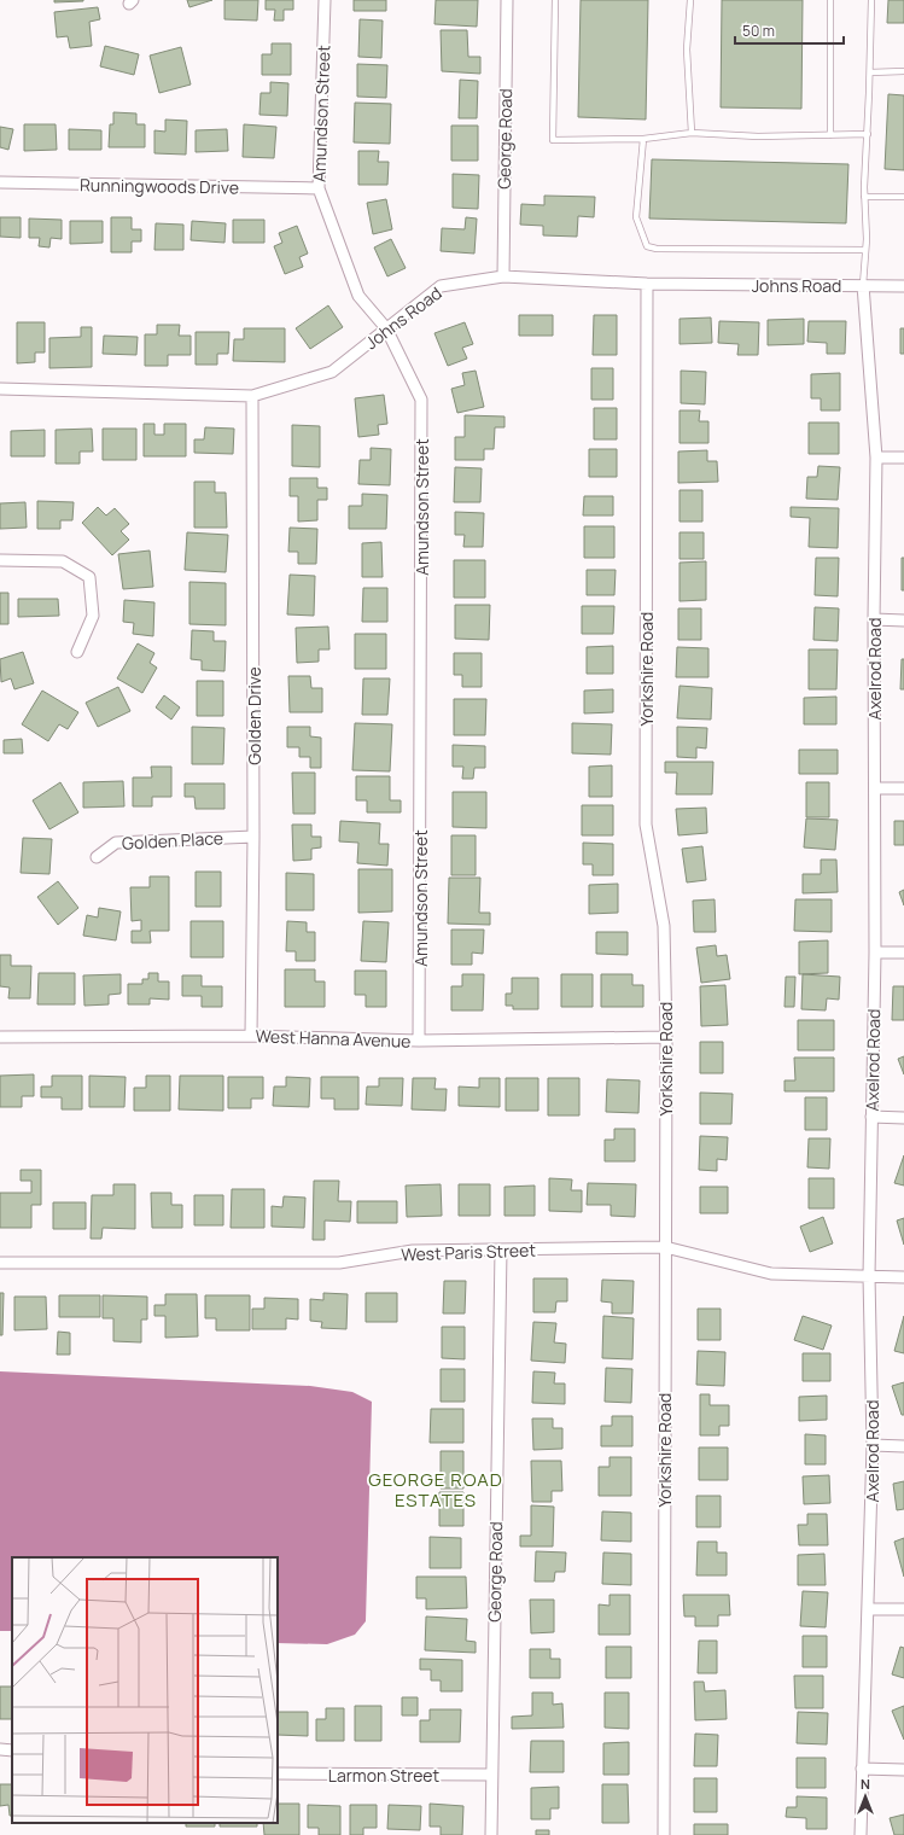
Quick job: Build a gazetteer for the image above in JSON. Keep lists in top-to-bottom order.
{
  "streets": {
    "street": [
      "Amundson Street",
      "George Road",
      "Runningwoods Drive",
      "Johns Road",
      "Yorkshire Road",
      "Axelrod Road",
      "Golden Drive",
      "Golden Place",
      "West Hanna Avenue",
      "West Paris Street",
      "Larmon Street"
    ]
  },
  "crossings": [
    ["Amundson Street", "Runningwoods Drive"],
    ["Amundson Street", "Johns Road"],
    ["Amundson Street", "West Hanna Avenue"],
    ["George Road", "Johns Road"],
    ["George Road", "West Paris Street"],
    ["George Road", "Larmon Street"],
    ["Johns Road", "Yorkshire Road"],
    ["Johns Road", "Axelrod Road"],
    ["Johns Road", "Golden Drive"],
    ["Yorkshire Road", "West Hanna Avenue"],
    ["Yorkshire Road", "West Paris Street"],
    ["Axelrod Road", "West Paris Street"],
    ["Golden Drive", "Golden Place"],
    ["Golden Drive", "West Hanna Avenue"]
  ],
  "districts": ["GEORGE ROAD ESTATES"],
  "scale_bar": "50 m",
  "north": "top"
}
